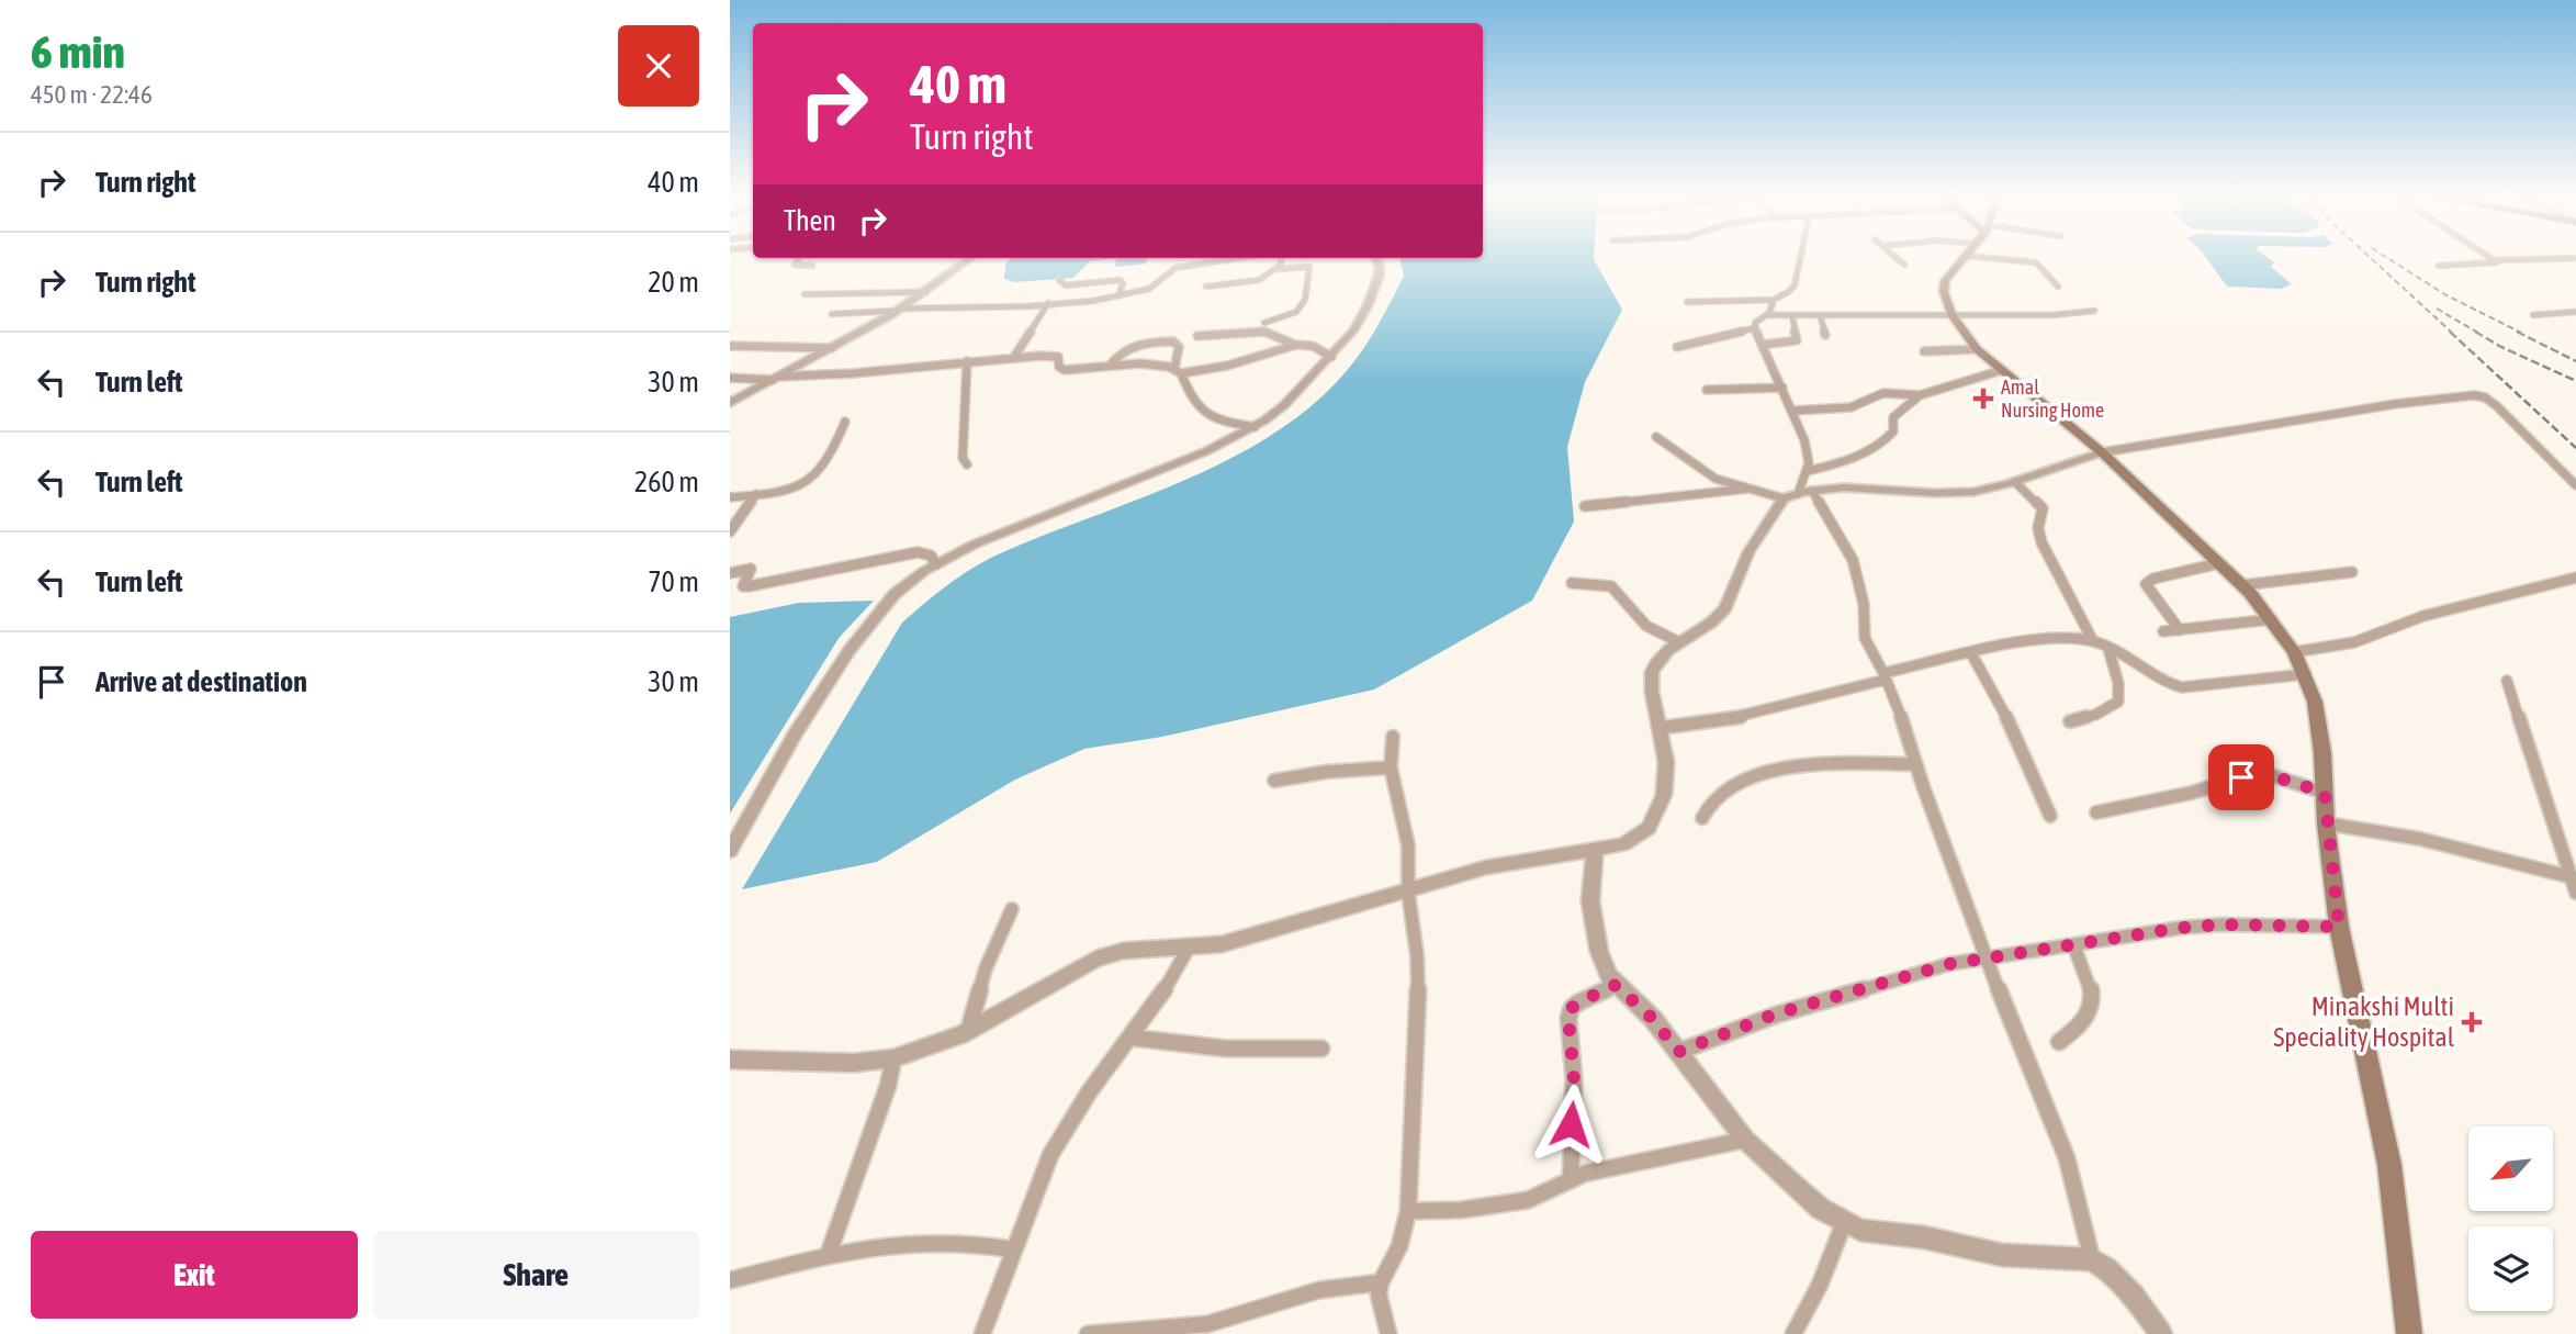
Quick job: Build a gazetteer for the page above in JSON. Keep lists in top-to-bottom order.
{
  "places": {
    "health": ["Amal Nursing Home", "Minakshi Multi Speciality Hospital"]
  },
  "north": "bottom left",
  "page": {
    "heading": ["6 min", "450 m · 22:46"],
    "turn": ["40 m", "Turn right"],
    "list": [
      {
        "name": "Turn right",
        "value": "40 m"
      },
      {
        "name": "Turn right",
        "value": "20 m"
      },
      {
        "name": "Turn left",
        "value": "30 m"
      },
      {
        "name": "Turn left",
        "value": "260 m"
      },
      {
        "name": "Turn left",
        "value": "70 m"
      },
      {
        "name": "Arrive at destination",
        "value": "30 m"
      }
    ],
    "then": "Then",
    "buttons": ["Exit", "Share"]
  }
}
